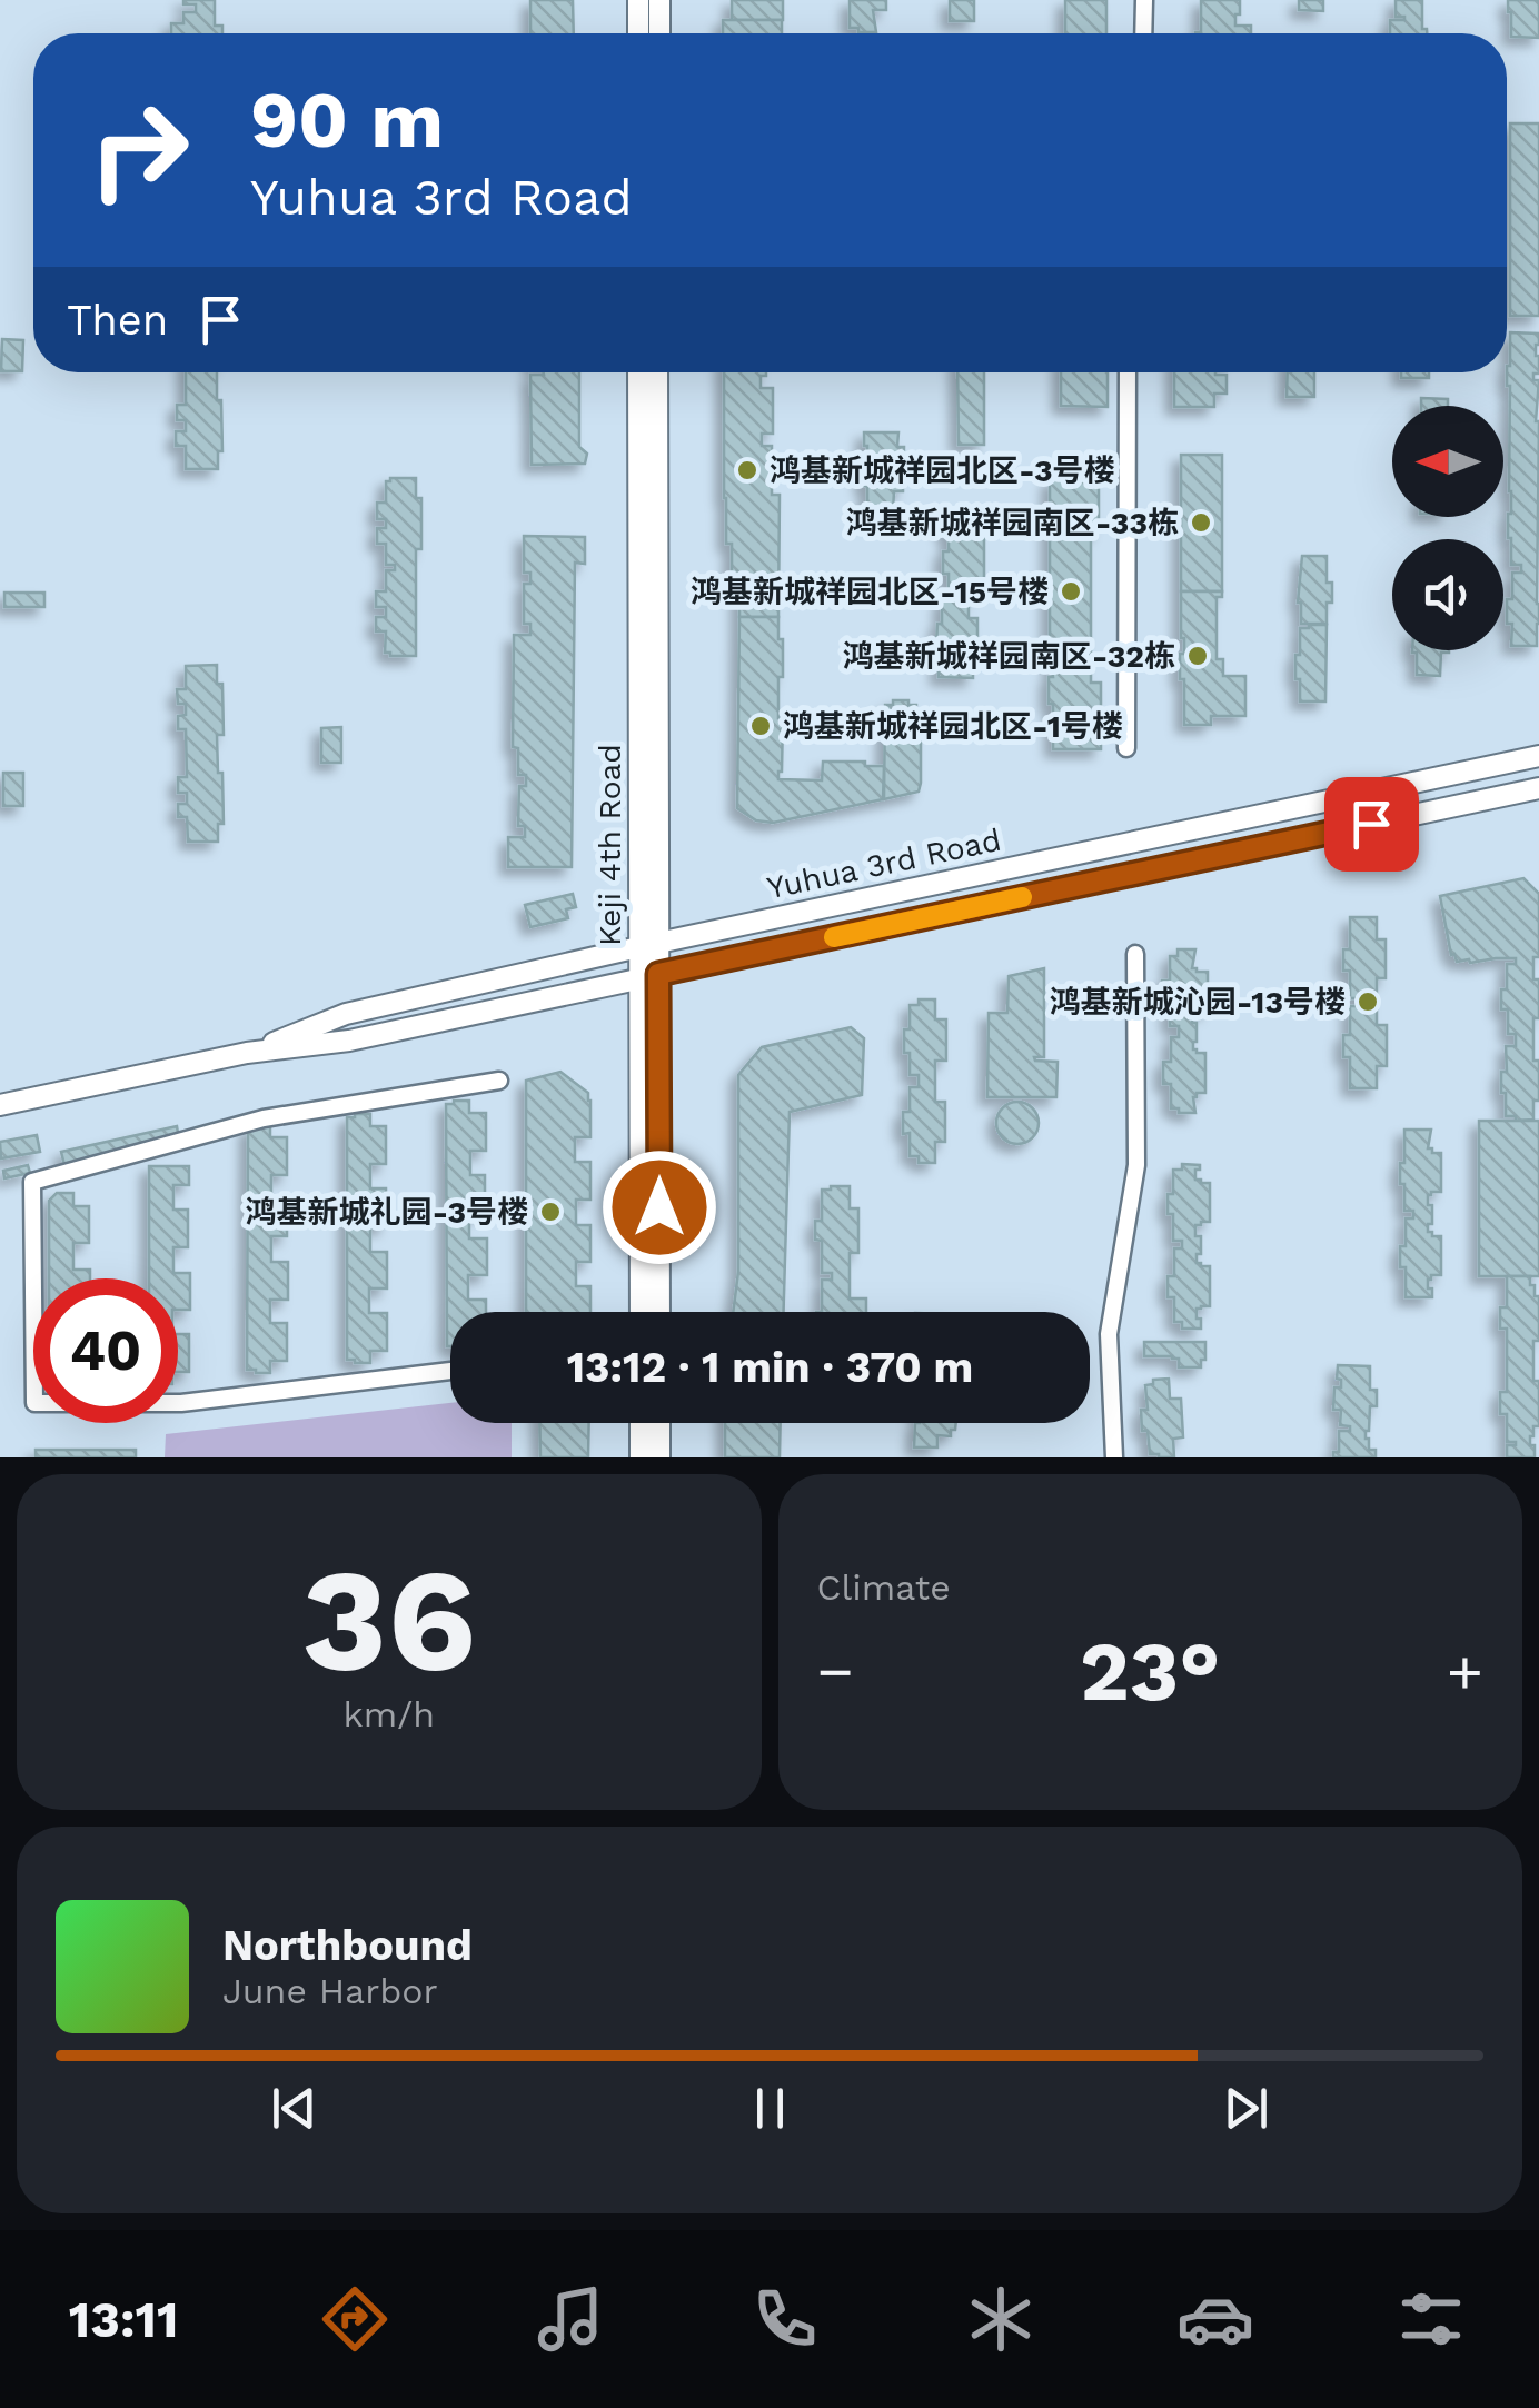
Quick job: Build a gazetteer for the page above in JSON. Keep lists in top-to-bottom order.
{
  "streets": {
    "street": ["Keji 4th Road", "Yuhua 3rd Road"]
  },
  "crossings": [
    ["Keji 4th Road", "Yuhua 3rd Road"]
  ],
  "places": [
    "鸿基新城祥园北区-3号楼",
    "鸿基新城祥园南区-33栋",
    "鸿基新城祥园北区-15号楼",
    "鸿基新城祥园南区-32栋",
    "鸿基新城祥园北区-1号楼",
    "鸿基新城沁园-13号楼",
    "鸿基新城礼园-3号楼"
  ],
  "north": "left",
  "page": {
    "turn": ["90 m", "Yuhua 3rd Road"],
    "then": "Then",
    "limit": "40",
    "trip": "13:12 · 1 min · 370 m",
    "tile": [
      ["36", "km/h"],
      "Climate"
    ],
    "heat": ["−", "23°", "+"],
    "song": ["Northbound", "June Harbor"],
    "tabs": "13:11"
  }
}
